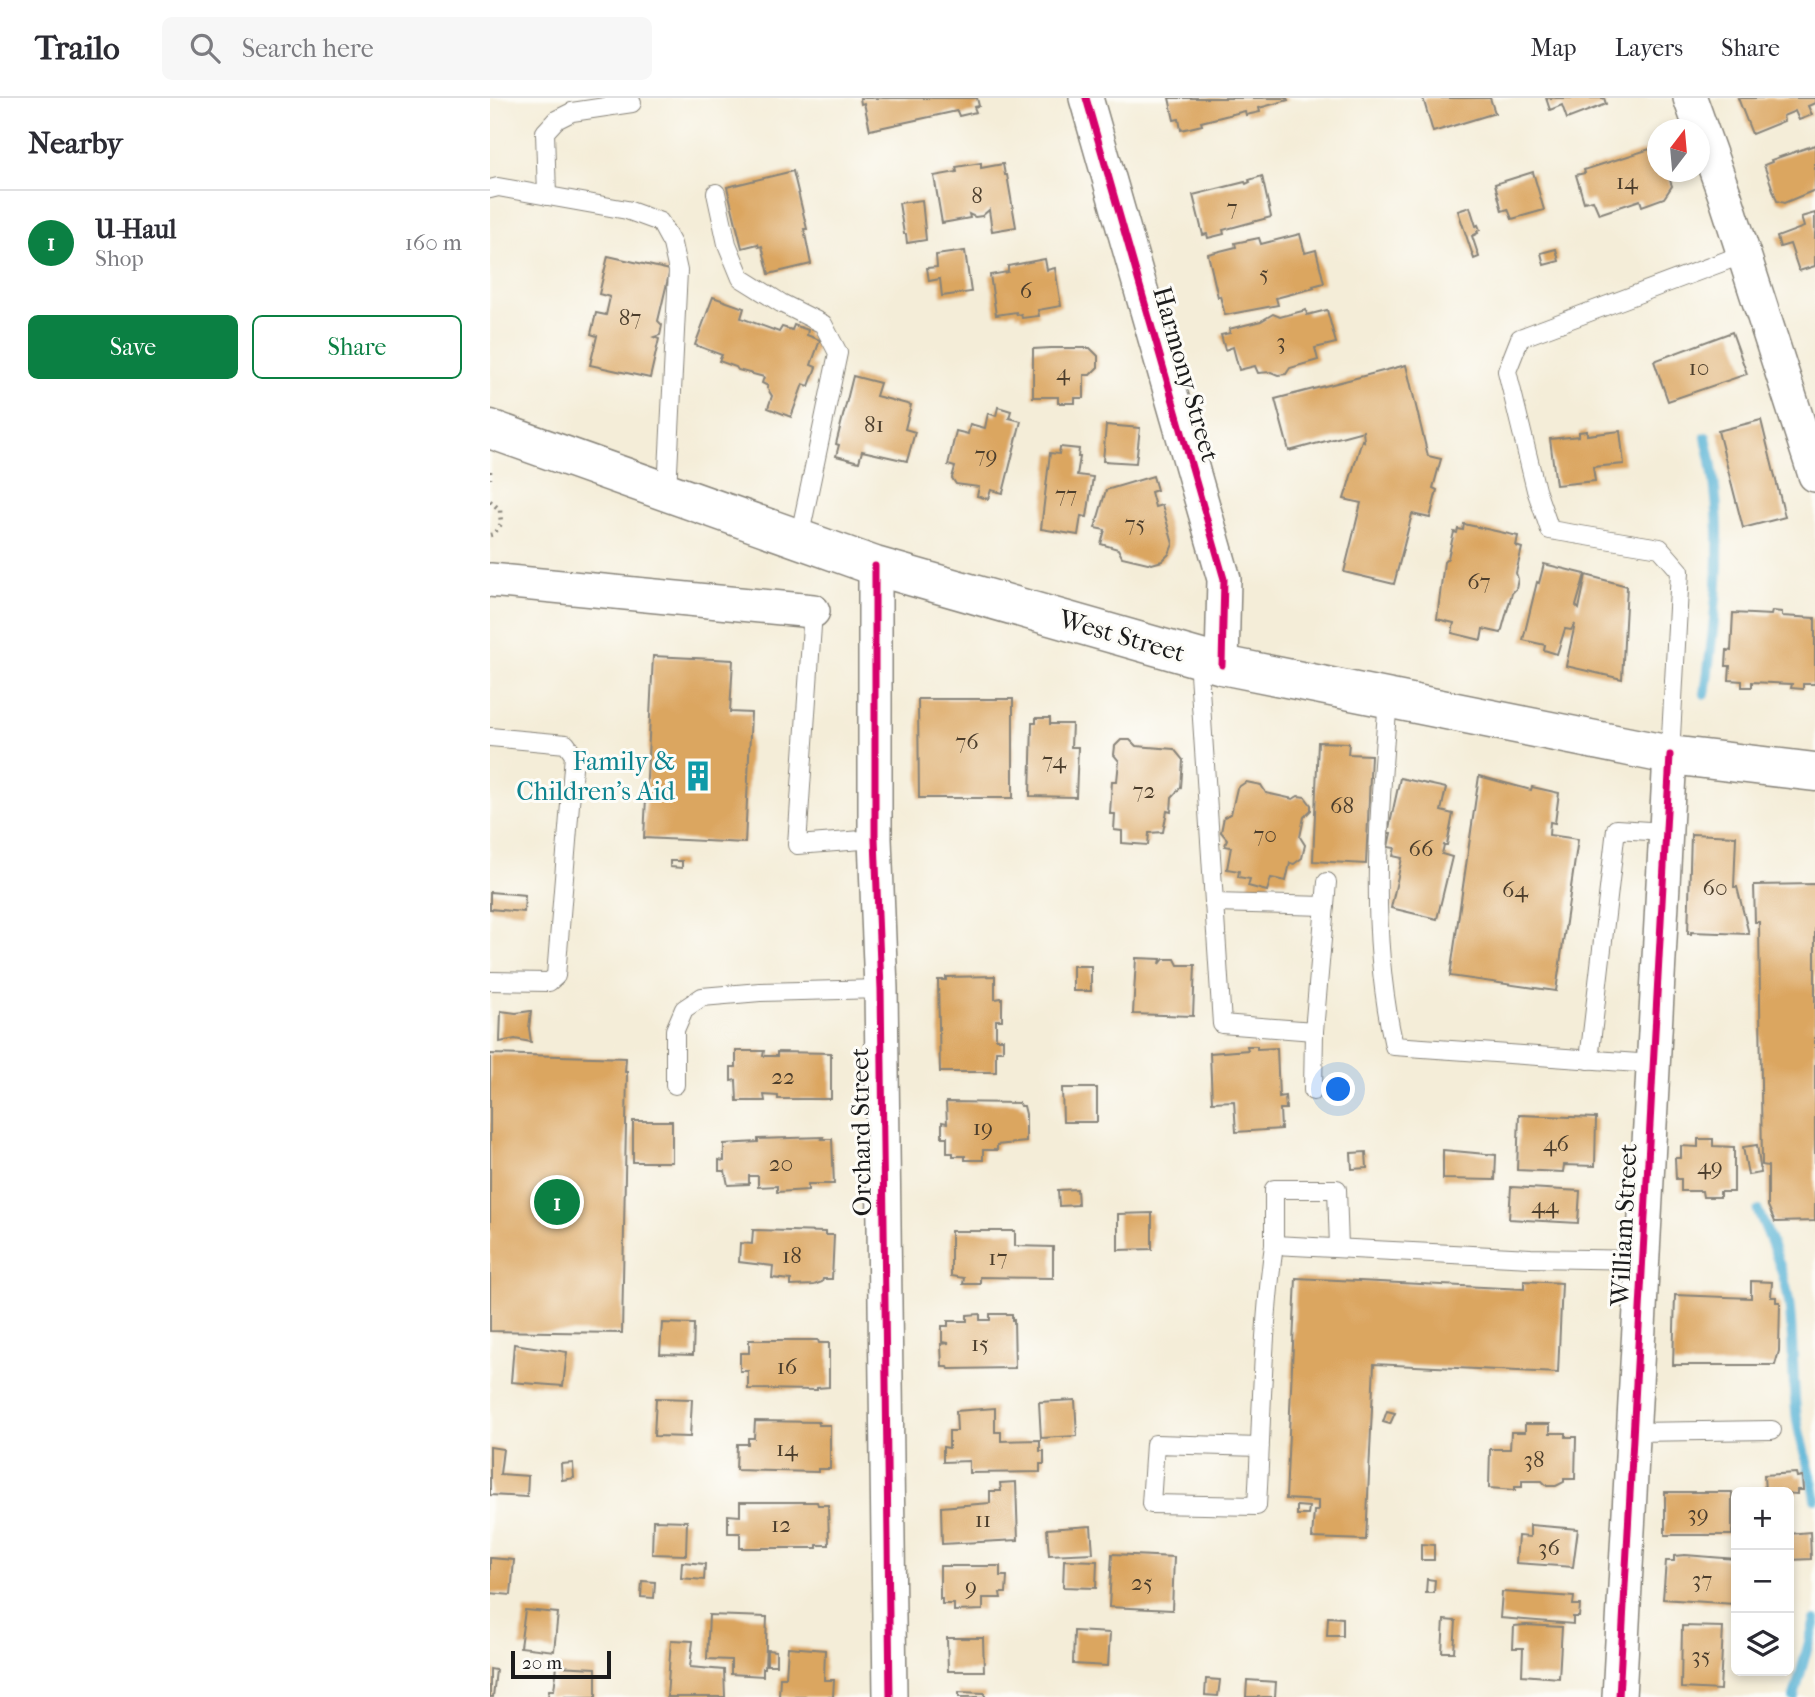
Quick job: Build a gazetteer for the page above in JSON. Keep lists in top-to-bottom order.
{
  "streets": {
    "main road": ["West Street"],
    "street": ["Harmony Street", "Orchard Street", "William Street"]
  },
  "crossings": [
    ["Harmony Street", "West Street"],
    ["West Street", "Orchard Street"],
    ["West Street", "William Street"]
  ],
  "places": {
    "building": ["Family & Children's Aid"]
  },
  "house_numbers": [
    "14",
    "8",
    "7",
    "5",
    "6",
    "87",
    "3",
    "10",
    "4",
    "81",
    "79",
    "77",
    "75",
    "67",
    "76",
    "74",
    "72",
    "68",
    "70",
    "66",
    "60",
    "64",
    "22",
    "19",
    "46",
    "20",
    "49",
    "44",
    "18",
    "17",
    "15",
    "16",
    "14",
    "38",
    "39",
    "11",
    "12",
    "36",
    "37",
    "25",
    "9",
    "35"
  ],
  "scale_bar": "20 m",
  "north": "top",
  "page": {
    "header": "Trailo",
    "search": "Search here",
    "nav": ["Map", "Layers", "Share"],
    "heading": "Nearby",
    "list": [
      {
        "mark": "1",
        "name": "U-Haul",
        "note": "Shop",
        "value": "160 m"
      }
    ],
    "buttons": ["Save", "Share"],
    "pins": "1",
    "map_buttons": ["+", "−"],
    "scale": "20 m"
  }
}
